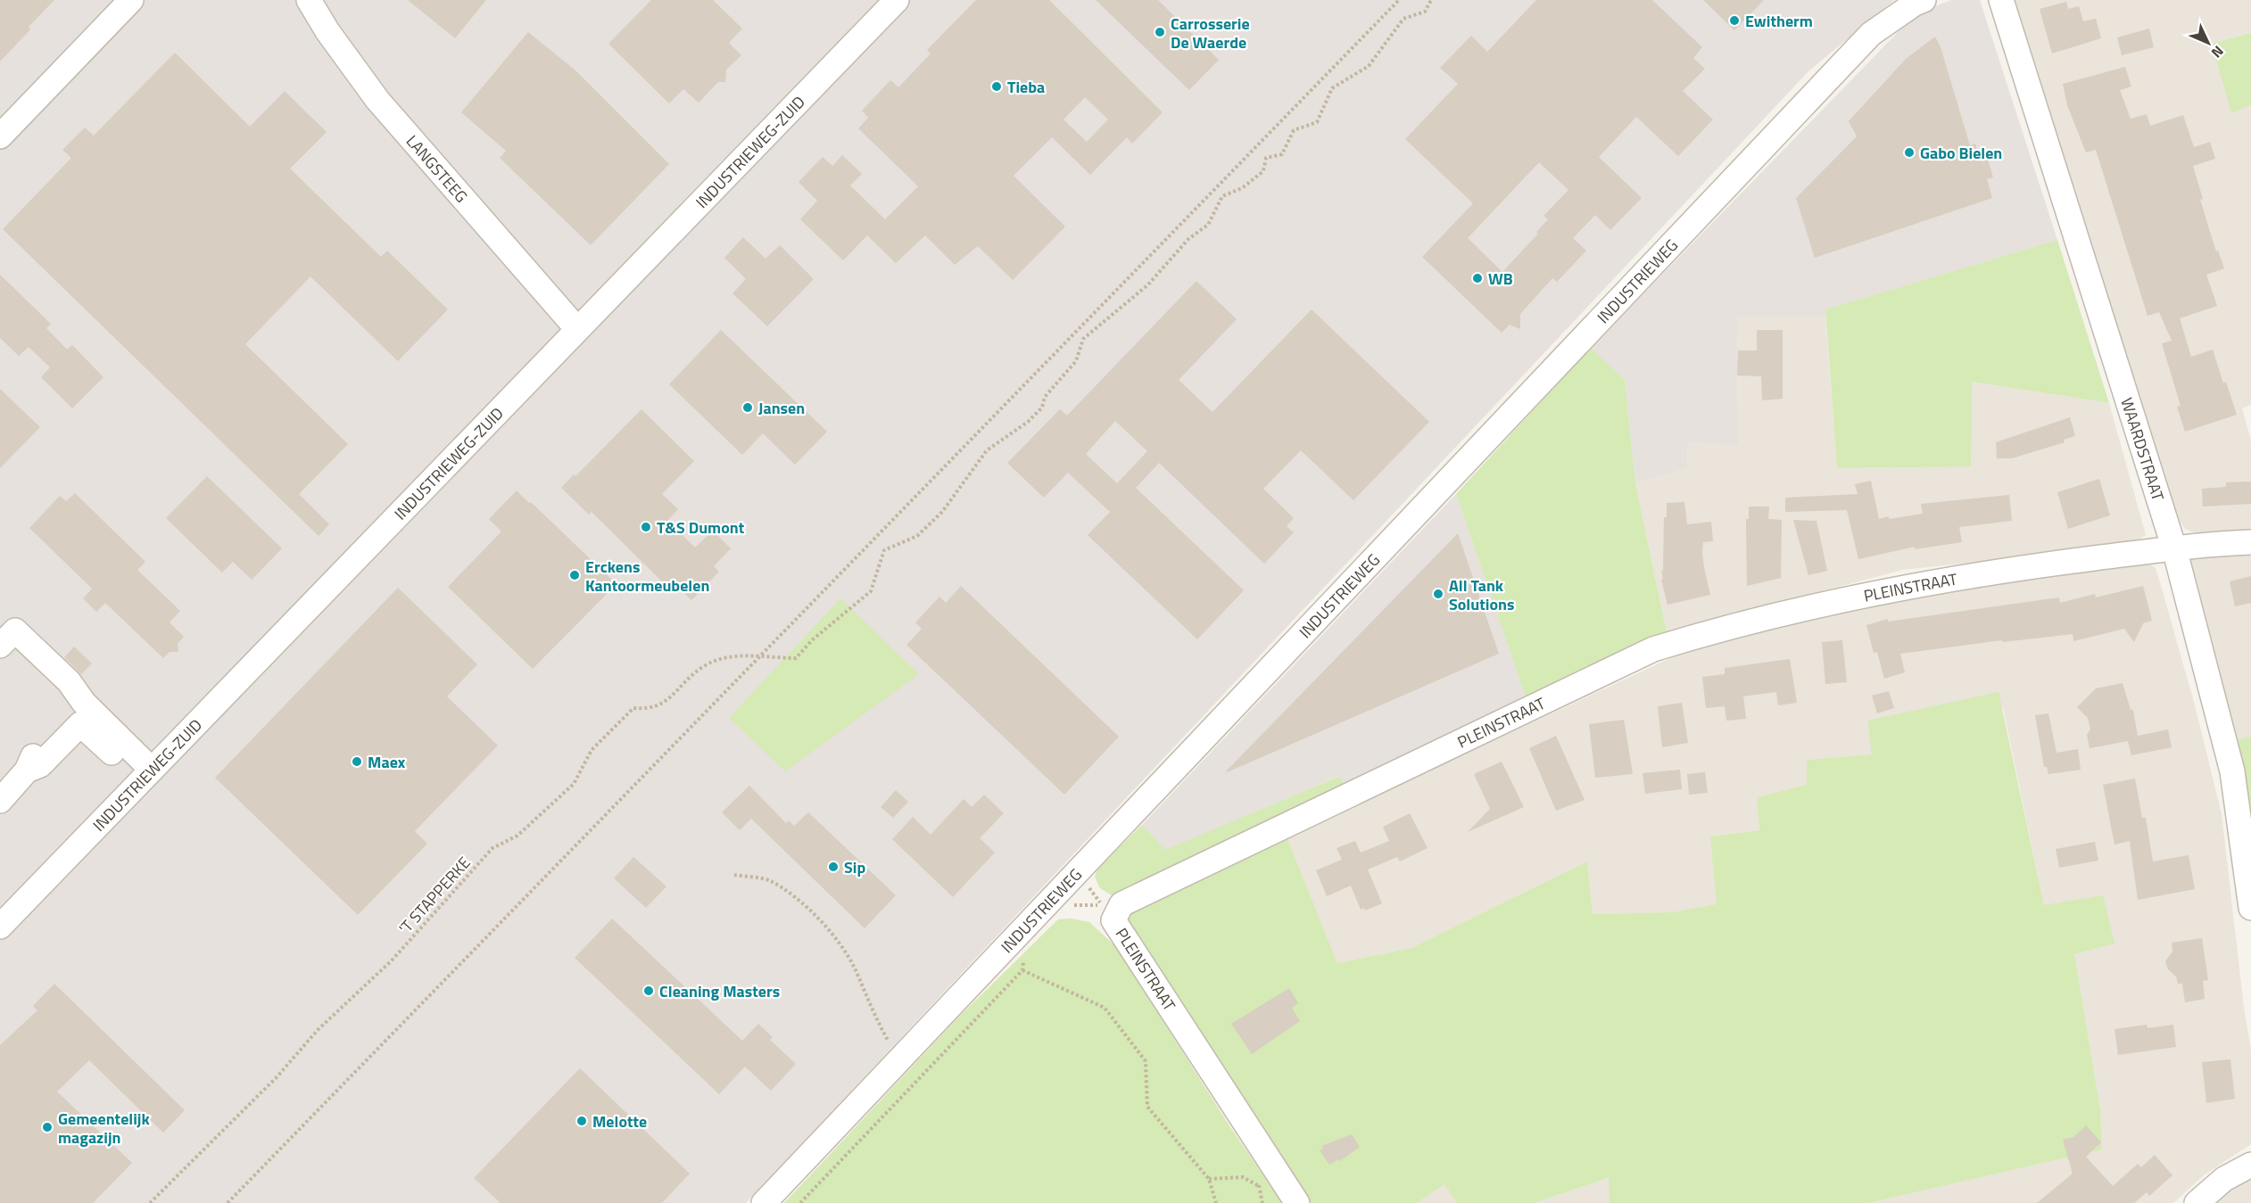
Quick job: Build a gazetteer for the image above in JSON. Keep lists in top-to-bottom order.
{
  "streets": {
    "street": [
      "INDUSTRIEWEG-ZUID",
      "LANGSTEEG",
      "INDUSTRIEWEG",
      "WAARDSTRAAT",
      "PLEINSTRAAT"
    ],
    "path": ["'T STAPPERKE"]
  },
  "crossings": [
    ["INDUSTRIEWEG-ZUID", "LANGSTEEG"],
    ["WAARDSTRAAT", "PLEINSTRAAT"]
  ],
  "places": [
    "Ewitherm",
    "Carrosserie De Waerde",
    "Tieba",
    "Gabo Bielen",
    "WB",
    "Jansen",
    "T&S Dumont",
    "Erckens Kantoormeubelen",
    "All Tank Solutions",
    "Maex",
    "Sip",
    "Cleaning Masters",
    "Melotte",
    "Gemeentelijk magazijn"
  ],
  "north": "bottom right"
}
